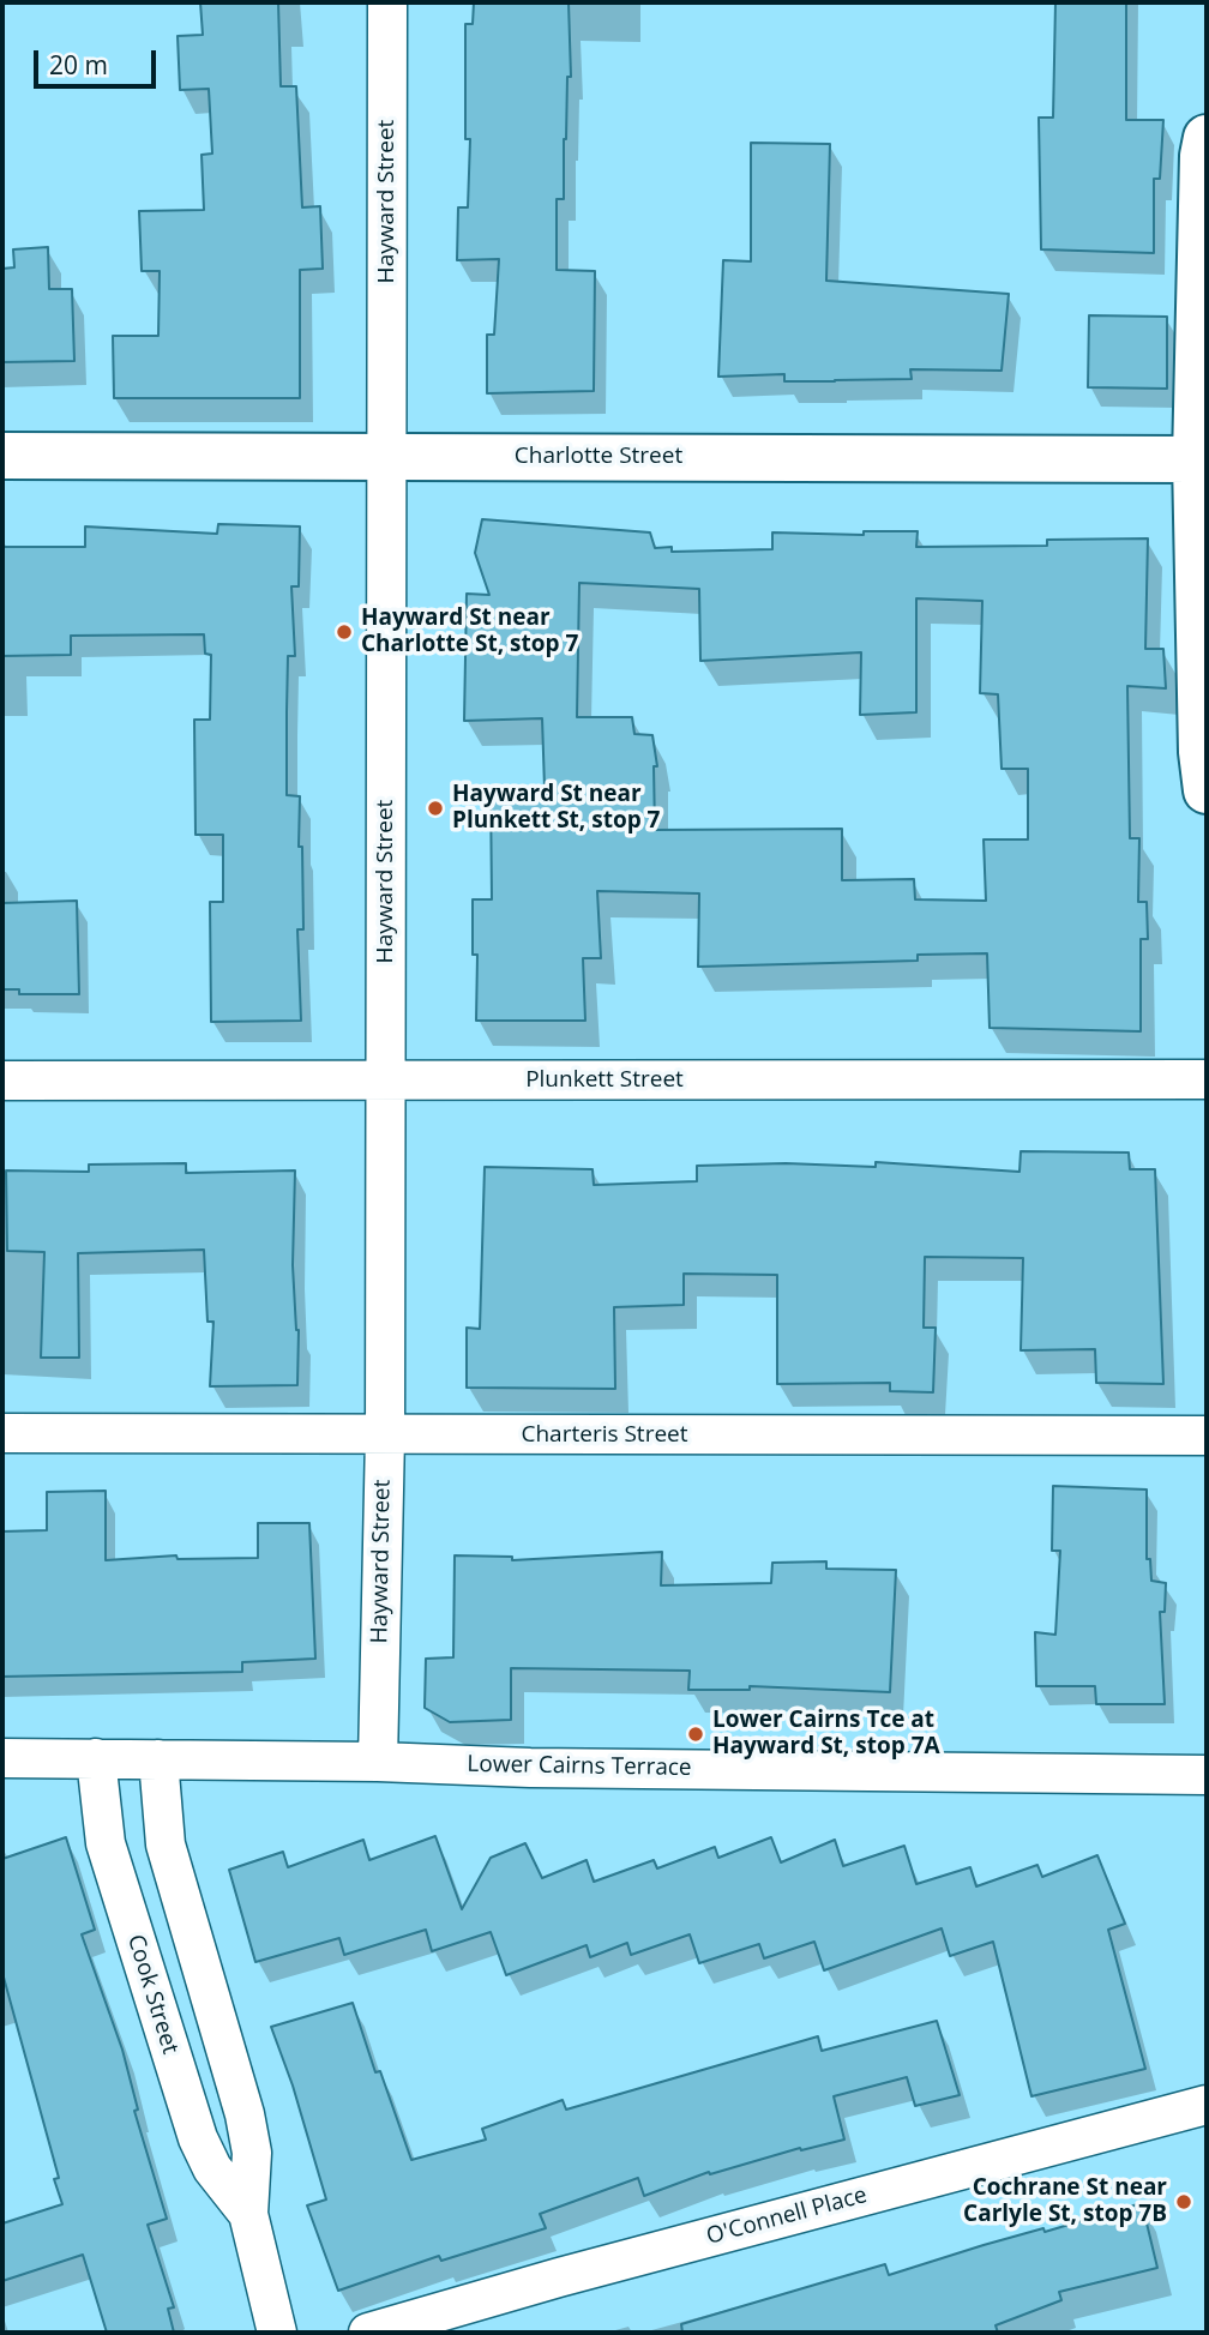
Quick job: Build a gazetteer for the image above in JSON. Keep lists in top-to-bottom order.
{
  "streets": {
    "street": [
      "Hayward Street",
      "Charlotte Street",
      "Plunkett Street",
      "Charteris Street",
      "Lower Cairns Terrace",
      "Cook Street",
      "O'Connell Place"
    ]
  },
  "crossings": [
    ["Hayward Street", "Charlotte Street"],
    ["Hayward Street", "Plunkett Street"],
    ["Hayward Street", "Charteris Street"],
    ["Hayward Street", "Lower Cairns Terrace"],
    ["Lower Cairns Terrace", "Cook Street"]
  ],
  "places": [
    "Hayward St near Charlotte St, stop 7",
    "Hayward St near Plunkett St, stop 7",
    "Lower Cairns Tce at Hayward St, stop 7A",
    "Cochrane St near Carlyle St, stop 7B"
  ],
  "scale_bar": "20 m"
}
